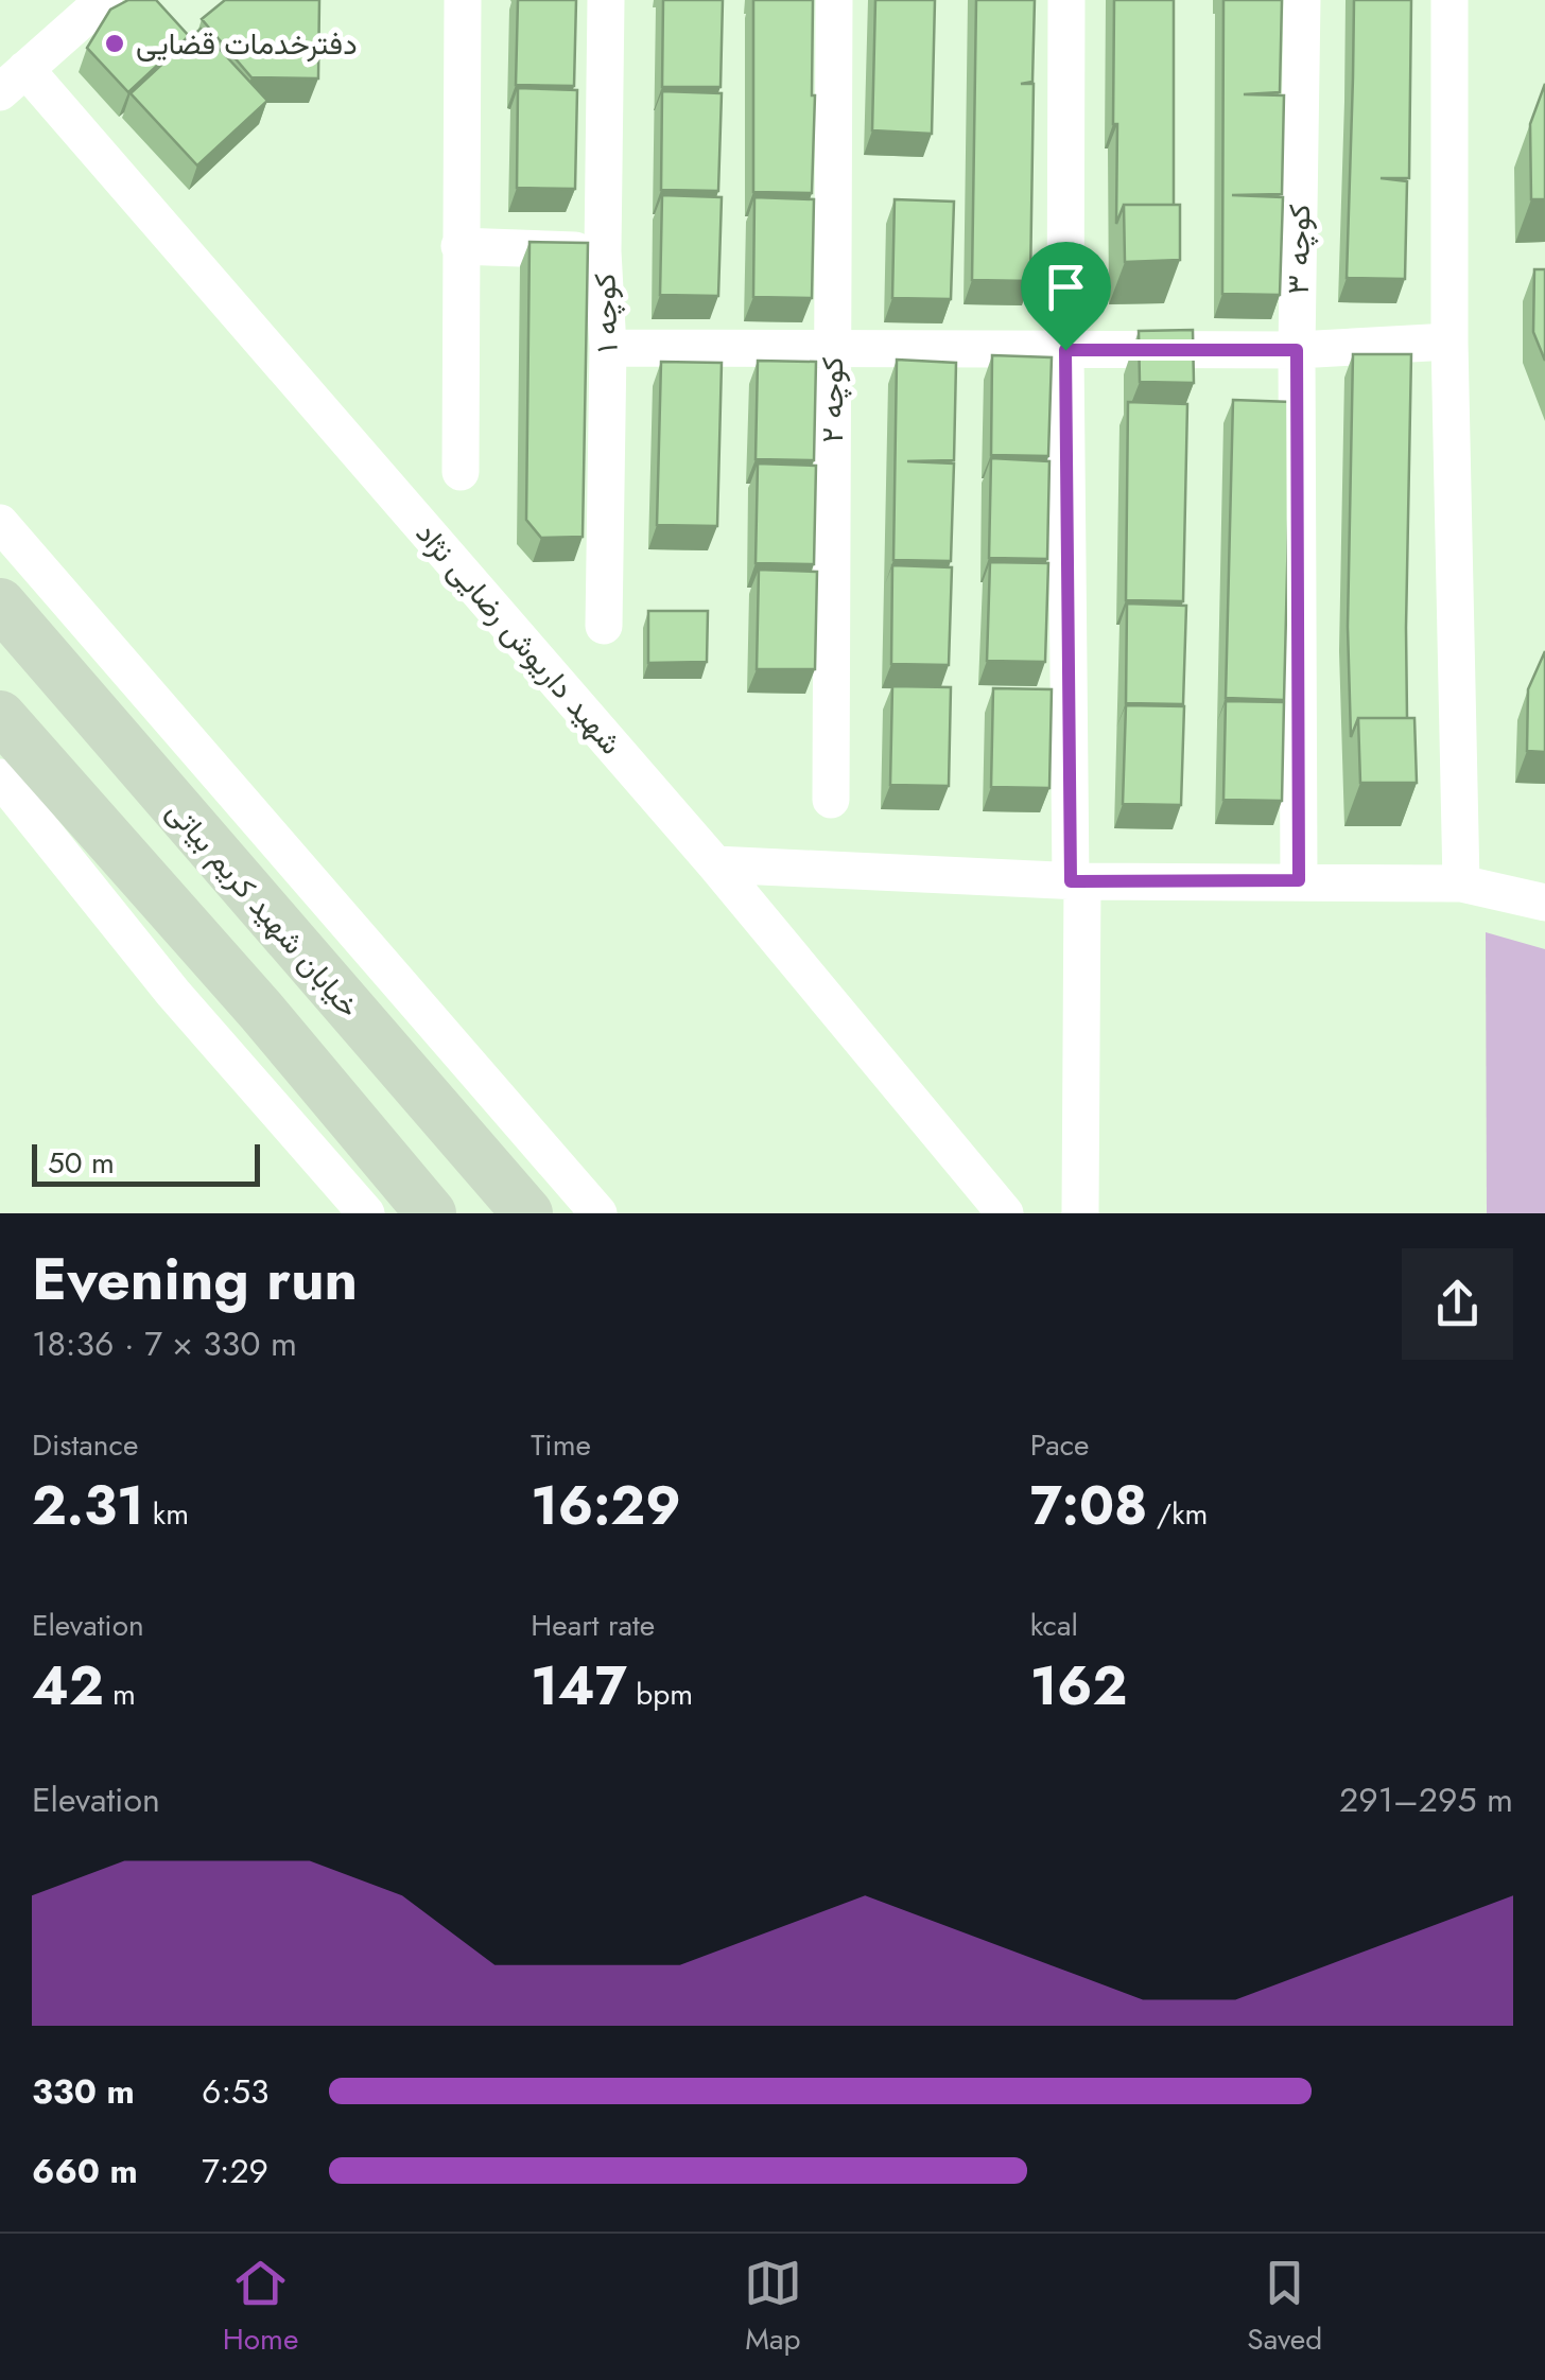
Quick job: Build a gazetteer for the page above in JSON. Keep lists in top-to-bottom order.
{
  "streets": {
    "main road": ["خیابان شهید کریم بیاتی"],
    "street": [
      "کوچه ۳",
      "کوچه ۱",
      "کوچه ۲",
      "شهید داریوش رضایی نژاد"
    ]
  },
  "places": ["دفترخدمات قضایی"],
  "scale_bar": "50 m",
  "page": {
    "scale": "50 m",
    "heading": ["Evening run", "18:36 · 7 × 330 m"],
    "stats": [
      ["Distance", "2.31 km"],
      ["Time", "16:29"],
      ["Pace", "7:08 /km"],
      ["Elevation", "42 m"],
      ["Heart rate", "147 bpm"],
      ["kcal", "162"]
    ],
    "chart": ["Elevation", "291–295 m"],
    "list": [
      {
        "name": "330 m",
        "note": "6:53"
      },
      {
        "name": "660 m",
        "note": "7:29"
      }
    ],
    "tabs": ["Home", "Map", "Saved"]
  }
}
